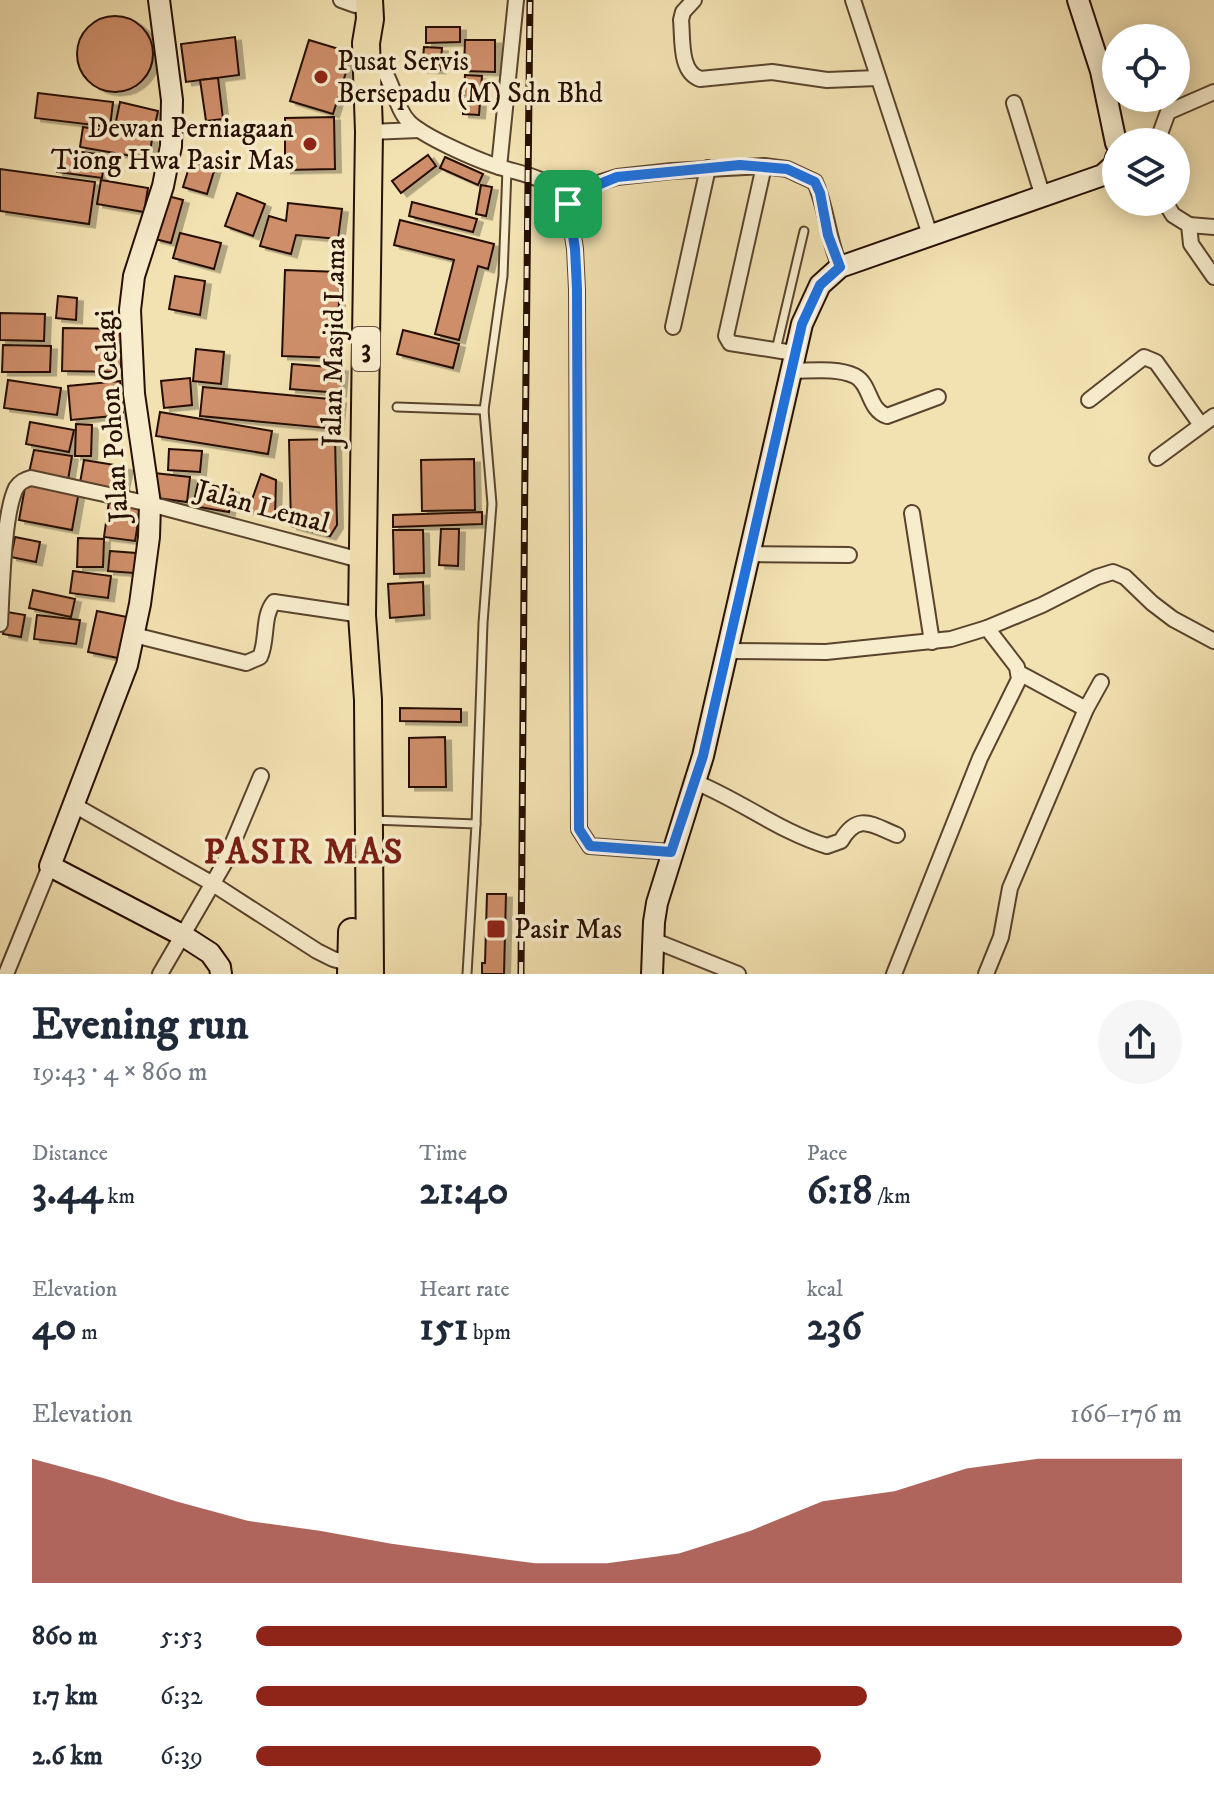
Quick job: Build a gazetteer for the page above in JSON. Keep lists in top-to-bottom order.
{
  "streets": {
    "highway": ["Jalan Masjid Lama", "3"],
    "street": ["Jalan Pohon Celagi", "Jalan Lemal"]
  },
  "crossings": [
    ["Jalan Masjid Lama", "Jalan Lemal"],
    ["Jalan Pohon Celagi", "Jalan Lemal"]
  ],
  "districts": ["PASIR MAS"],
  "places": {
    "other": ["Pusat Servis Bersepadu (M) Sdn Bhd", "Dewan Perniagaan Tiong Hwa Pasir Mas"],
    "transit": ["Pasir Mas"]
  },
  "page": {
    "heading": ["Evening run", "19:43 · 4 × 860 m"],
    "stats": [
      ["Distance", "3.44 km"],
      ["Time", "21:40"],
      ["Pace", "6:18 /km"],
      ["Elevation", "40 m"],
      ["Heart rate", "151 bpm"],
      ["kcal", "236"]
    ],
    "chart": ["Elevation", "166–176 m"],
    "list": [
      {
        "name": "860 m",
        "note": "5:53"
      },
      {
        "name": "1.7 km",
        "note": "6:32"
      },
      {
        "name": "2.6 km",
        "note": "6:39"
      }
    ]
  }
}
